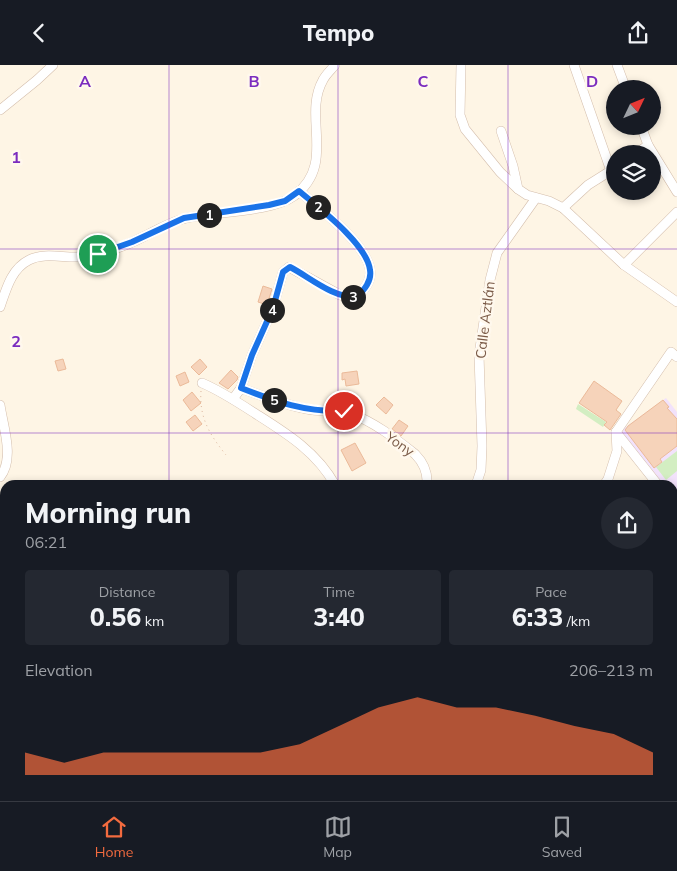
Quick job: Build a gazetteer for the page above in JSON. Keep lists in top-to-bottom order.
{
  "streets": {
    "street": ["Calle Aztlán", "Yony"]
  },
  "north": "top right",
  "page": {
    "header": "Tempo",
    "pins": [
      "2",
      "1",
      "3",
      "4",
      "5"
    ],
    "heading": ["Morning run", "06:21"],
    "stats": [
      ["Distance", "0.56 km"],
      ["Time", "3:40"],
      ["Pace", "6:33 /km"]
    ],
    "chart": ["Elevation", "206–213 m"],
    "tabs": ["Home", "Map", "Saved"]
  },
  "grid": {
    "columns": [
      "A",
      "B",
      "C",
      "D"
    ],
    "rows": ["1", "2"]
  }
}
